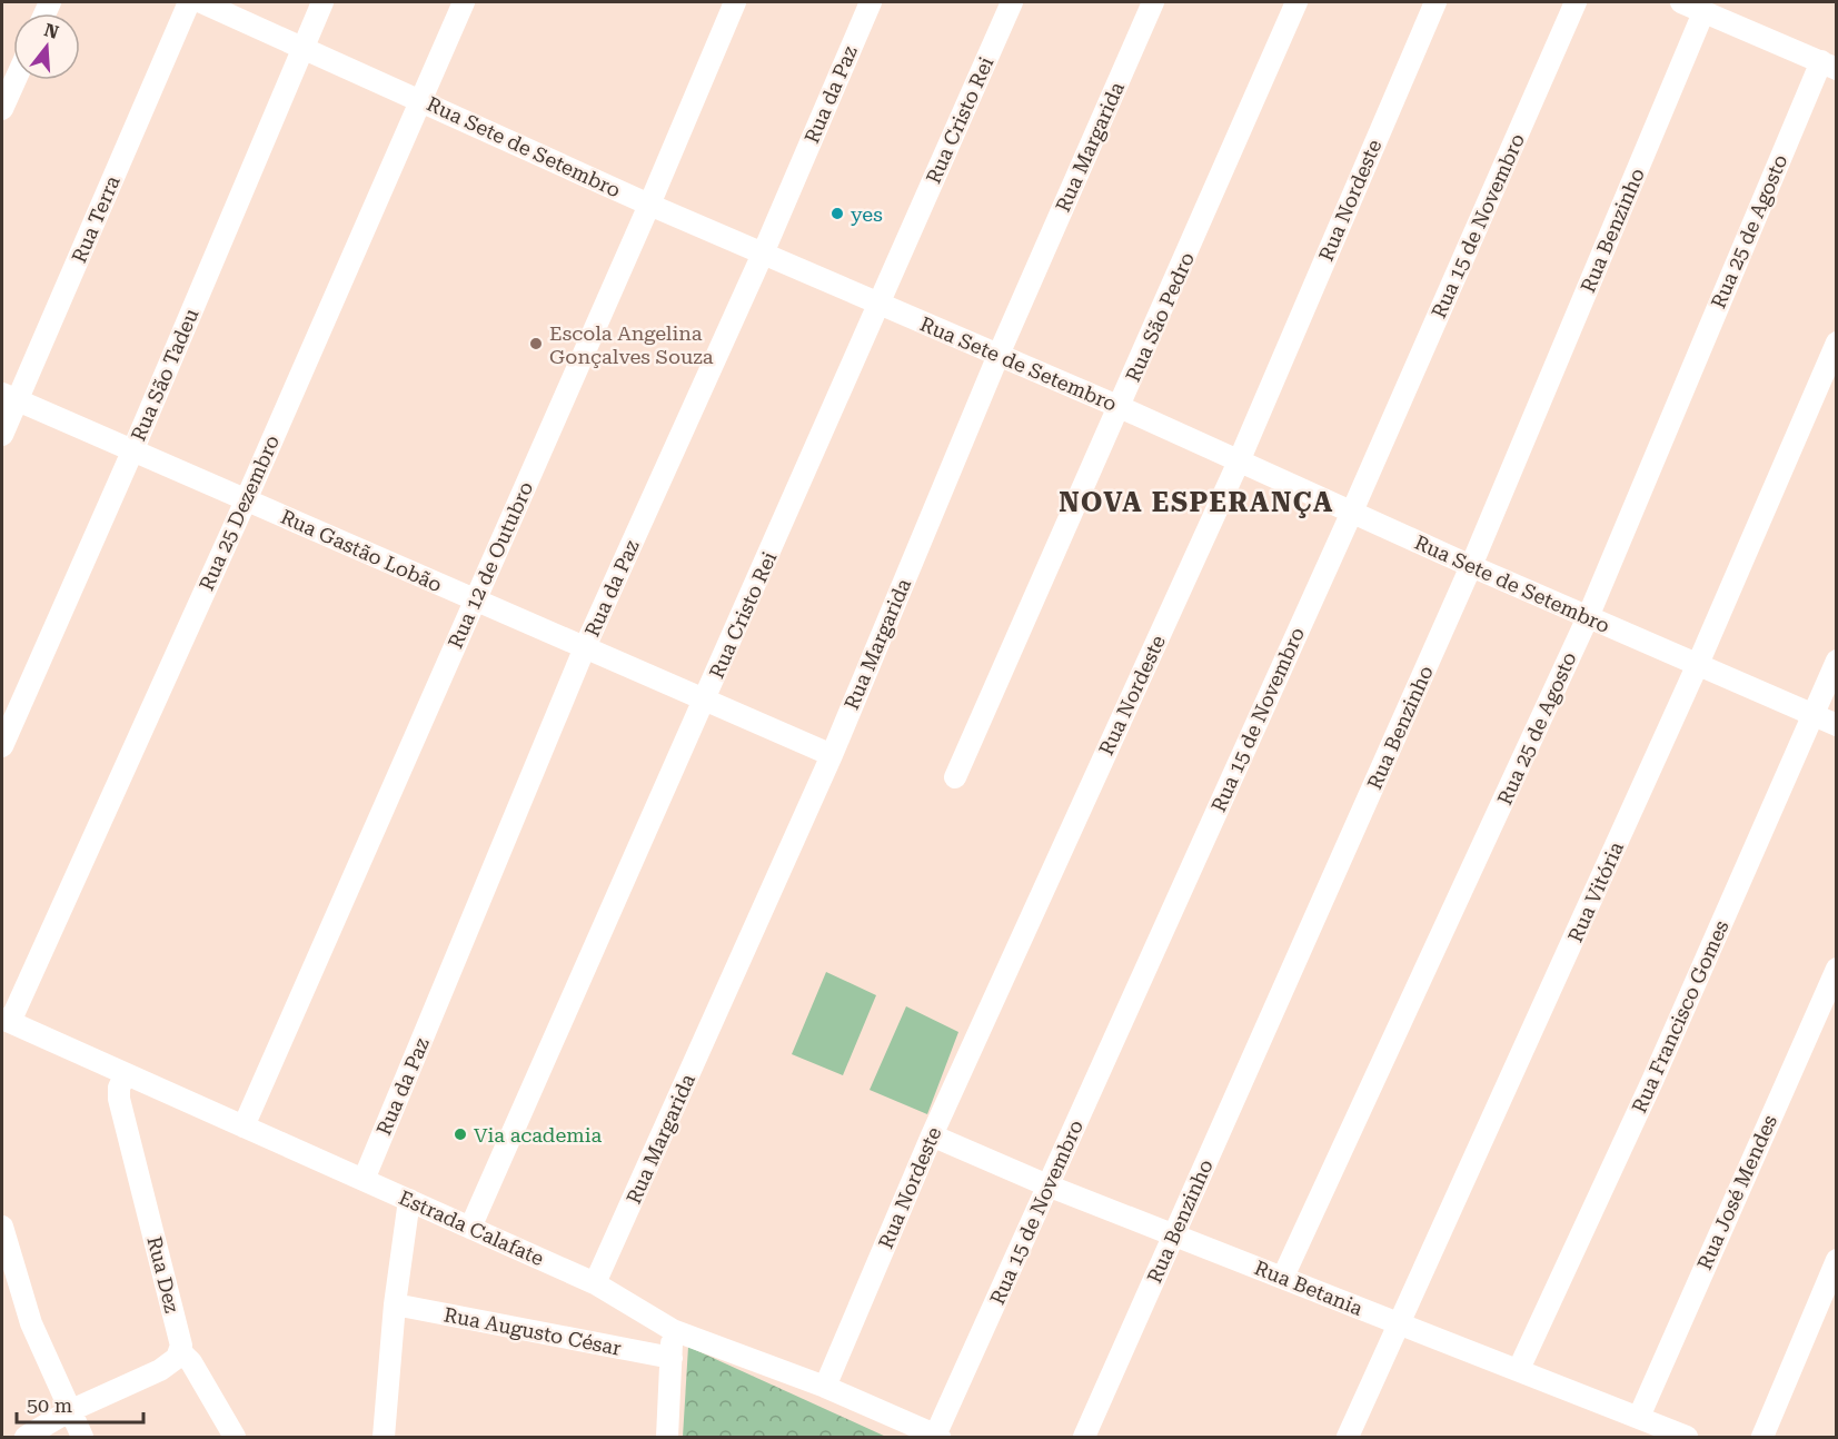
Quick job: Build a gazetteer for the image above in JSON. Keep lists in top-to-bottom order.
{
  "streets": {
    "street": [
      "Rua da Paz",
      "Rua Cristo Rei",
      "Rua Sete de Setembro",
      "Rua Margarida",
      "Rua Nordeste",
      "Rua Terra",
      "Rua 15 de Novembro",
      "Rua Benzinho",
      "Rua 25 de Agosto",
      "Rua São Pedro",
      "Rua São Tadeu",
      "Rua 25 Dezembro",
      "Rua Gastão Lobão",
      "Rua 12 de Outubro",
      "Rua Vitória",
      "Rua Francisco Gomes",
      "Rua José Mendes",
      "Estrada Calafate",
      "Rua Dez",
      "Rua Betania",
      "Rua Augusto César"
    ]
  },
  "crossings": [
    ["Rua da Paz", "Rua Sete de Setembro"],
    ["Rua da Paz", "Rua Gastão Lobão"],
    ["Rua da Paz", "Estrada Calafate"],
    ["Rua Cristo Rei", "Rua Sete de Setembro"],
    ["Rua Cristo Rei", "Rua Gastão Lobão"],
    ["Rua Cristo Rei", "Estrada Calafate"],
    ["Rua Sete de Setembro", "Rua Margarida"],
    ["Rua Sete de Setembro", "Rua Nordeste"],
    ["Rua Sete de Setembro", "Rua 15 de Novembro"],
    ["Rua Sete de Setembro", "Rua Benzinho"],
    ["Rua Sete de Setembro", "Rua 25 de Agosto"],
    ["Rua Sete de Setembro", "Rua São Pedro"],
    ["Rua Sete de Setembro", "Rua São Tadeu"],
    ["Rua Sete de Setembro", "Rua 25 Dezembro"],
    ["Rua Sete de Setembro", "Rua 12 de Outubro"],
    ["Rua Sete de Setembro", "Rua Vitória"],
    ["Rua Sete de Setembro", "Rua Francisco Gomes"],
    ["Rua Margarida", "Rua Gastão Lobão"],
    ["Rua Margarida", "Estrada Calafate"],
    ["Rua Nordeste", "Estrada Calafate"],
    ["Rua Nordeste", "Rua Betania"],
    ["Rua Terra", "Rua Gastão Lobão"],
    ["Rua 15 de Novembro", "Estrada Calafate"],
    ["Rua 15 de Novembro", "Rua Betania"],
    ["Rua Benzinho", "Rua Betania"],
    ["Rua 25 de Agosto", "Rua Betania"],
    ["Rua São Tadeu", "Rua Gastão Lobão"],
    ["Rua 25 Dezembro", "Rua Gastão Lobão"],
    ["Rua 25 Dezembro", "Estrada Calafate"],
    ["Rua Gastão Lobão", "Rua 12 de Outubro"],
    ["Rua 12 de Outubro", "Estrada Calafate"],
    ["Rua Vitória", "Rua Betania"],
    ["Rua Francisco Gomes", "Rua Betania"],
    ["Rua José Mendes", "Rua Betania"],
    ["Estrada Calafate", "Rua Dez"]
  ],
  "districts": ["NOVA ESPERANÇA"],
  "places": ["yes", "Escola Angelina Gonçalves Souza", "Via academia"],
  "scale_bar": "50 m",
  "north": "top"
}
